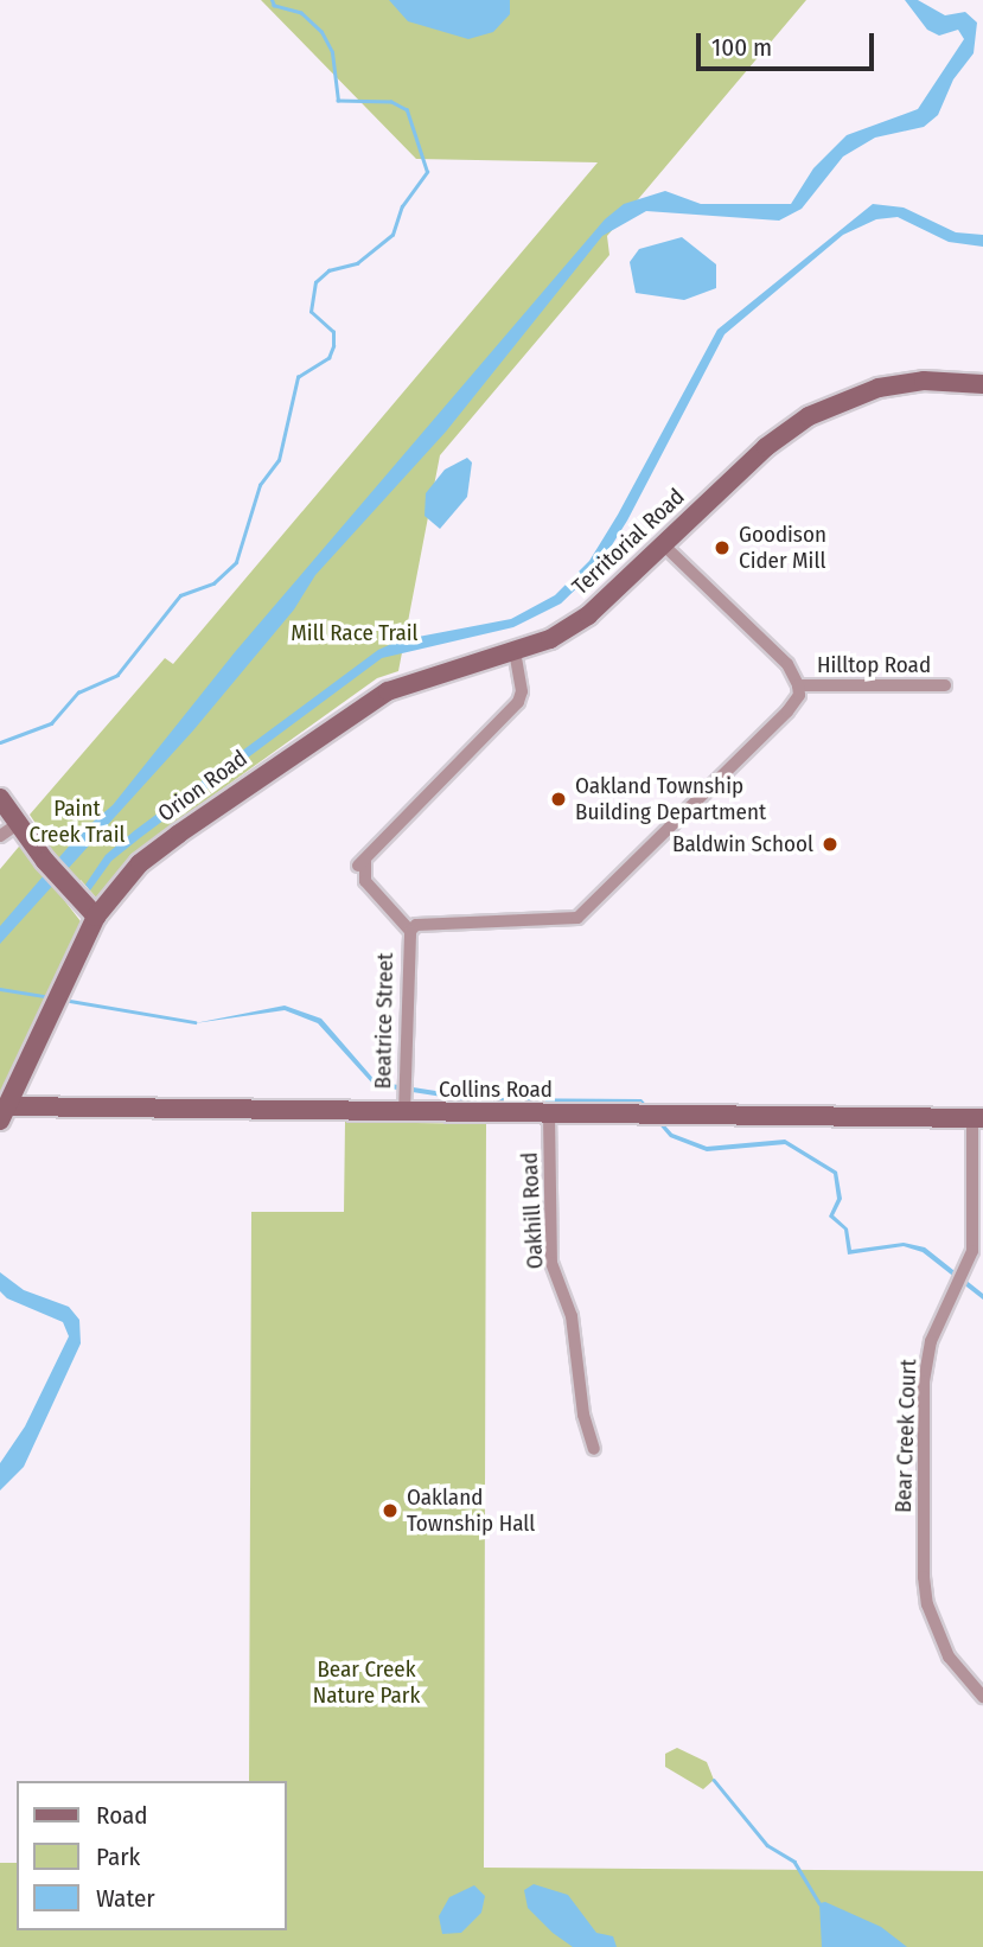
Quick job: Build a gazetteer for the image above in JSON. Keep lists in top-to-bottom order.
{
  "streets": {
    "street": [
      "Territorial Road",
      "Hilltop Road",
      "Orion Road",
      "Beatrice Street",
      "Collins Road",
      "Oakhill Road",
      "Bear Creek Court"
    ]
  },
  "crossings": [
    ["Territorial Road", "Hilltop Road"],
    ["Territorial Road", "Orion Road"],
    ["Orion Road", "Collins Road"],
    ["Beatrice Street", "Collins Road"],
    ["Collins Road", "Oakhill Road"],
    ["Collins Road", "Bear Creek Court"]
  ],
  "parks": ["Mill Race Trail", "Paint Creek Trail", "Bear Creek Nature Park"],
  "places": [
    "Goodison Cider Mill",
    "Oakland Township Building Department",
    "Baldwin School",
    "Oakland Township Hall"
  ],
  "legend": ["Road", "Park", "Water"],
  "scale_bar": "100 m"
}
